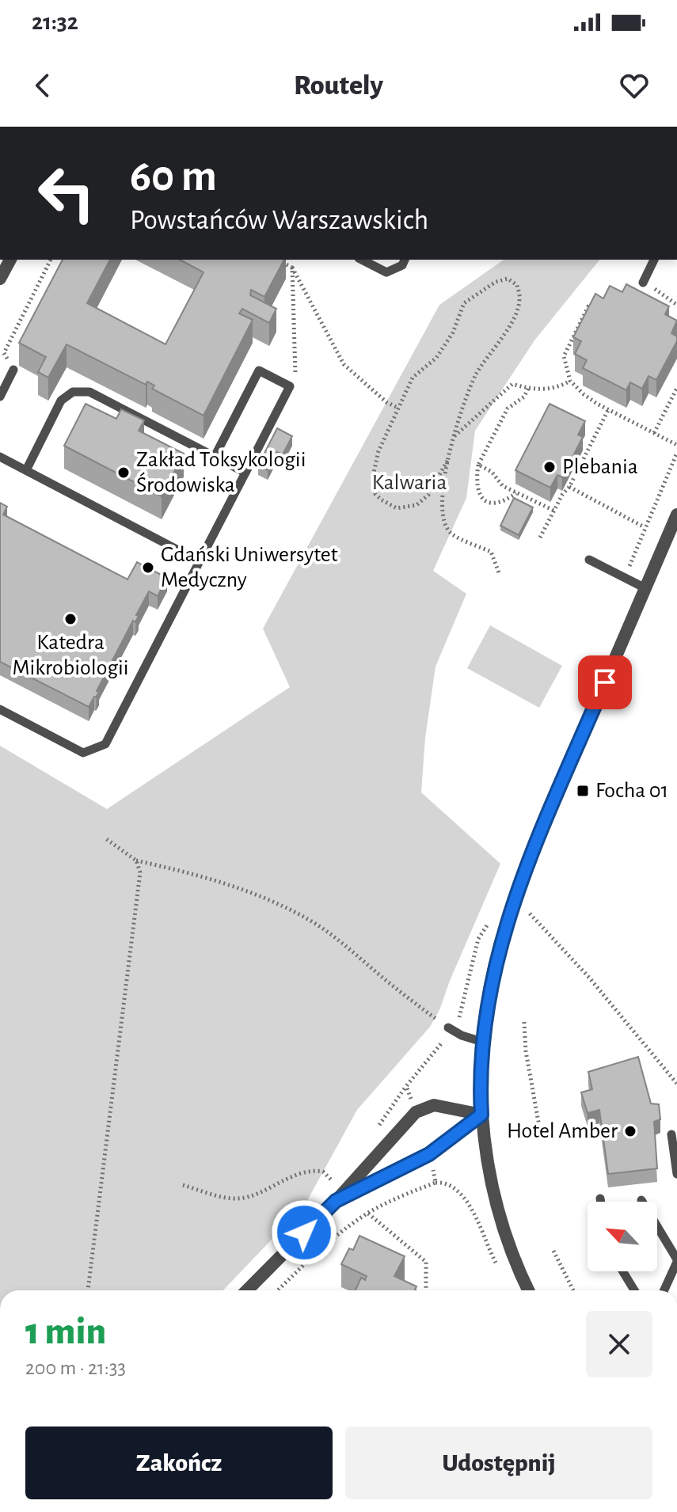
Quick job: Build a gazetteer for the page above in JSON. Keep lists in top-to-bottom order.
{
  "parks": ["Kalwaria"],
  "places": {
    "other": [
      "Plebania",
      "Zakład Toksykologii Środowiska",
      "Gdański Uniwersytet Medyczny",
      "Katedra Mikrobiologii",
      "Hotel Amber"
    ],
    "transit": ["Focha 01"]
  },
  "north": "top left",
  "page": {
    "status": "21:32",
    "header": "Routely",
    "turn": ["60 m", "Powstańców Warszawskich"],
    "heading": ["1 min", "200 m · 21:33"],
    "buttons": ["Zakończ", "Udostępnij"]
  }
}
